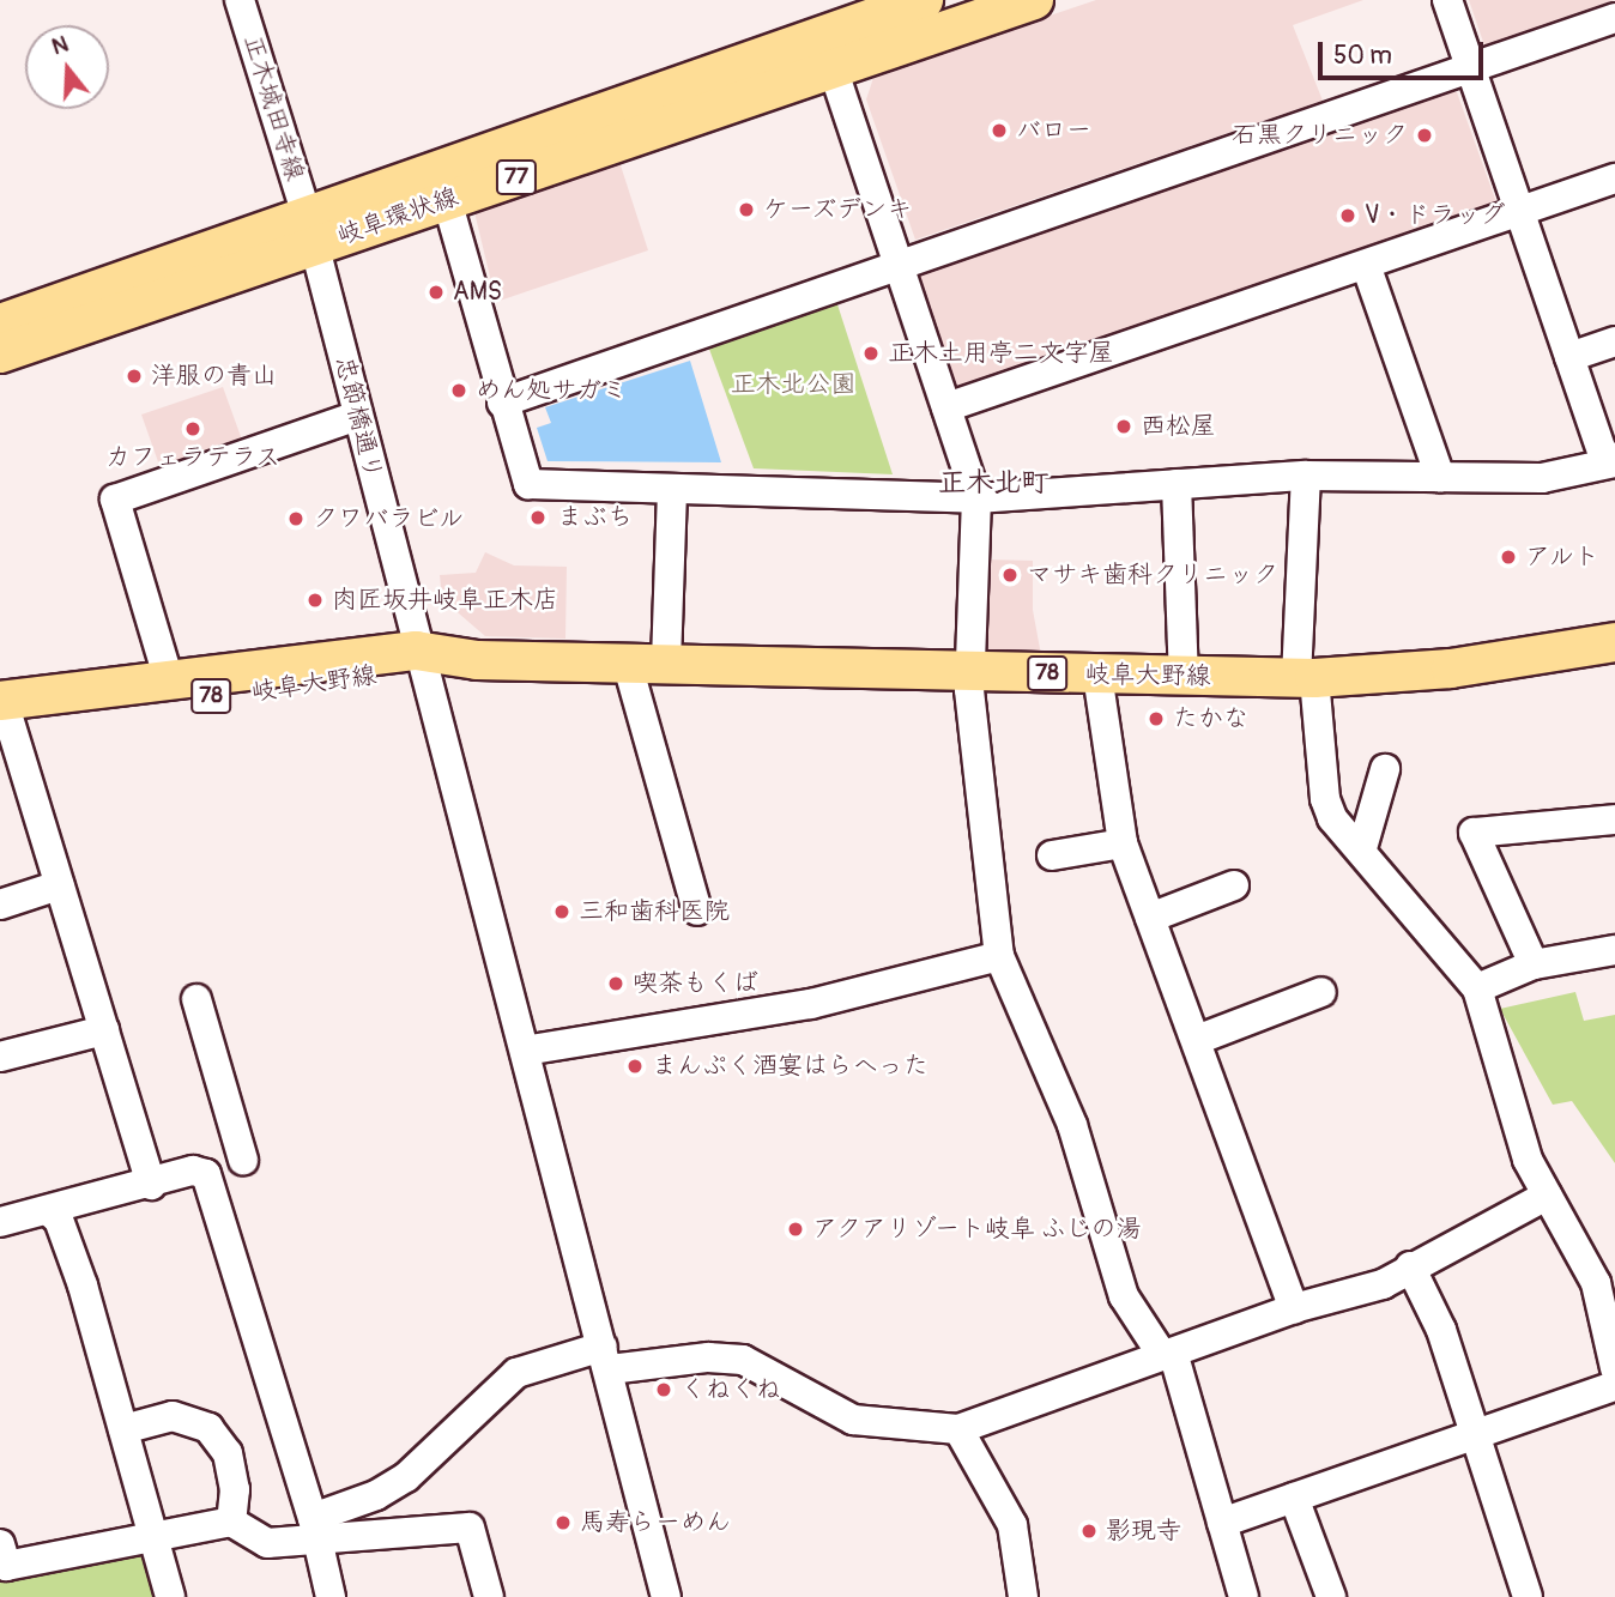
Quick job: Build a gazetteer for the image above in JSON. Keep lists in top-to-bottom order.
{
  "streets": {
    "main road": [
      "77",
      "岐阜環状線",
      "78",
      "岐阜大野線"
    ],
    "street": ["正木城田寺線", "忠節橋通り"]
  },
  "crossings": [
    ["正木城田寺線", "岐阜環状線"],
    ["正木城田寺線", "忠節橋通り"],
    ["岐阜環状線", "忠節橋通り"],
    ["忠節橋通り", "岐阜大野線"]
  ],
  "districts": ["正木北町"],
  "parks": ["正木北公園"],
  "places": [
    "バロー",
    "石黒クリニック",
    "ケーズデンキ",
    "V・ドラッグ",
    "AMS",
    "正木土用亭二文字屋",
    "洋服の青山",
    "めん処サガミ",
    "西松屋",
    "カフェラテラス",
    "まぶち",
    "クワバラビル",
    "アルト",
    "マサキ歯科クリニック",
    "肉匠坂井岐阜正木店",
    "たかな",
    "三和歯科医院",
    "喫茶もくば",
    "まんぷく酒宴はらへった",
    "アクアリゾート岐阜 ふじの湯",
    "くねくね",
    "馬寿らーめん",
    "影現寺"
  ],
  "scale_bar": "50 m",
  "north": "top"
}
